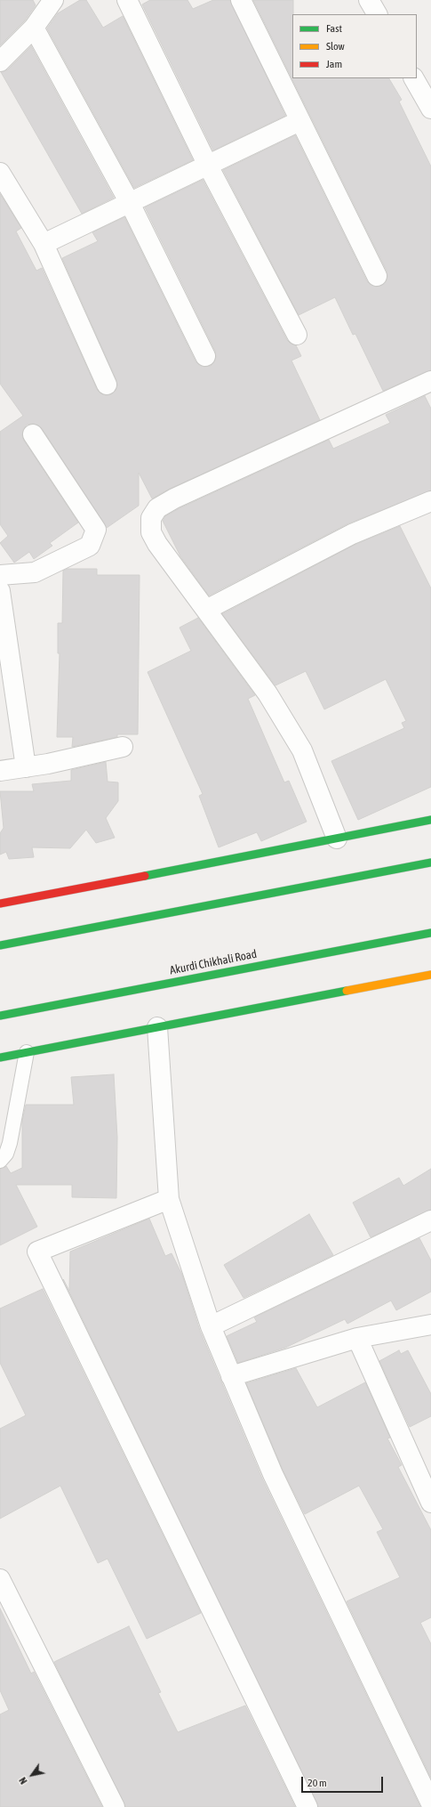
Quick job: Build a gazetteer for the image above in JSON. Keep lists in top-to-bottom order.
{
  "streets": {
    "street": ["Akurdi Chikhali Road"]
  },
  "legend": ["Fast", "Slow", "Jam"],
  "scale_bar": "20 m",
  "north": "bottom left"
}
